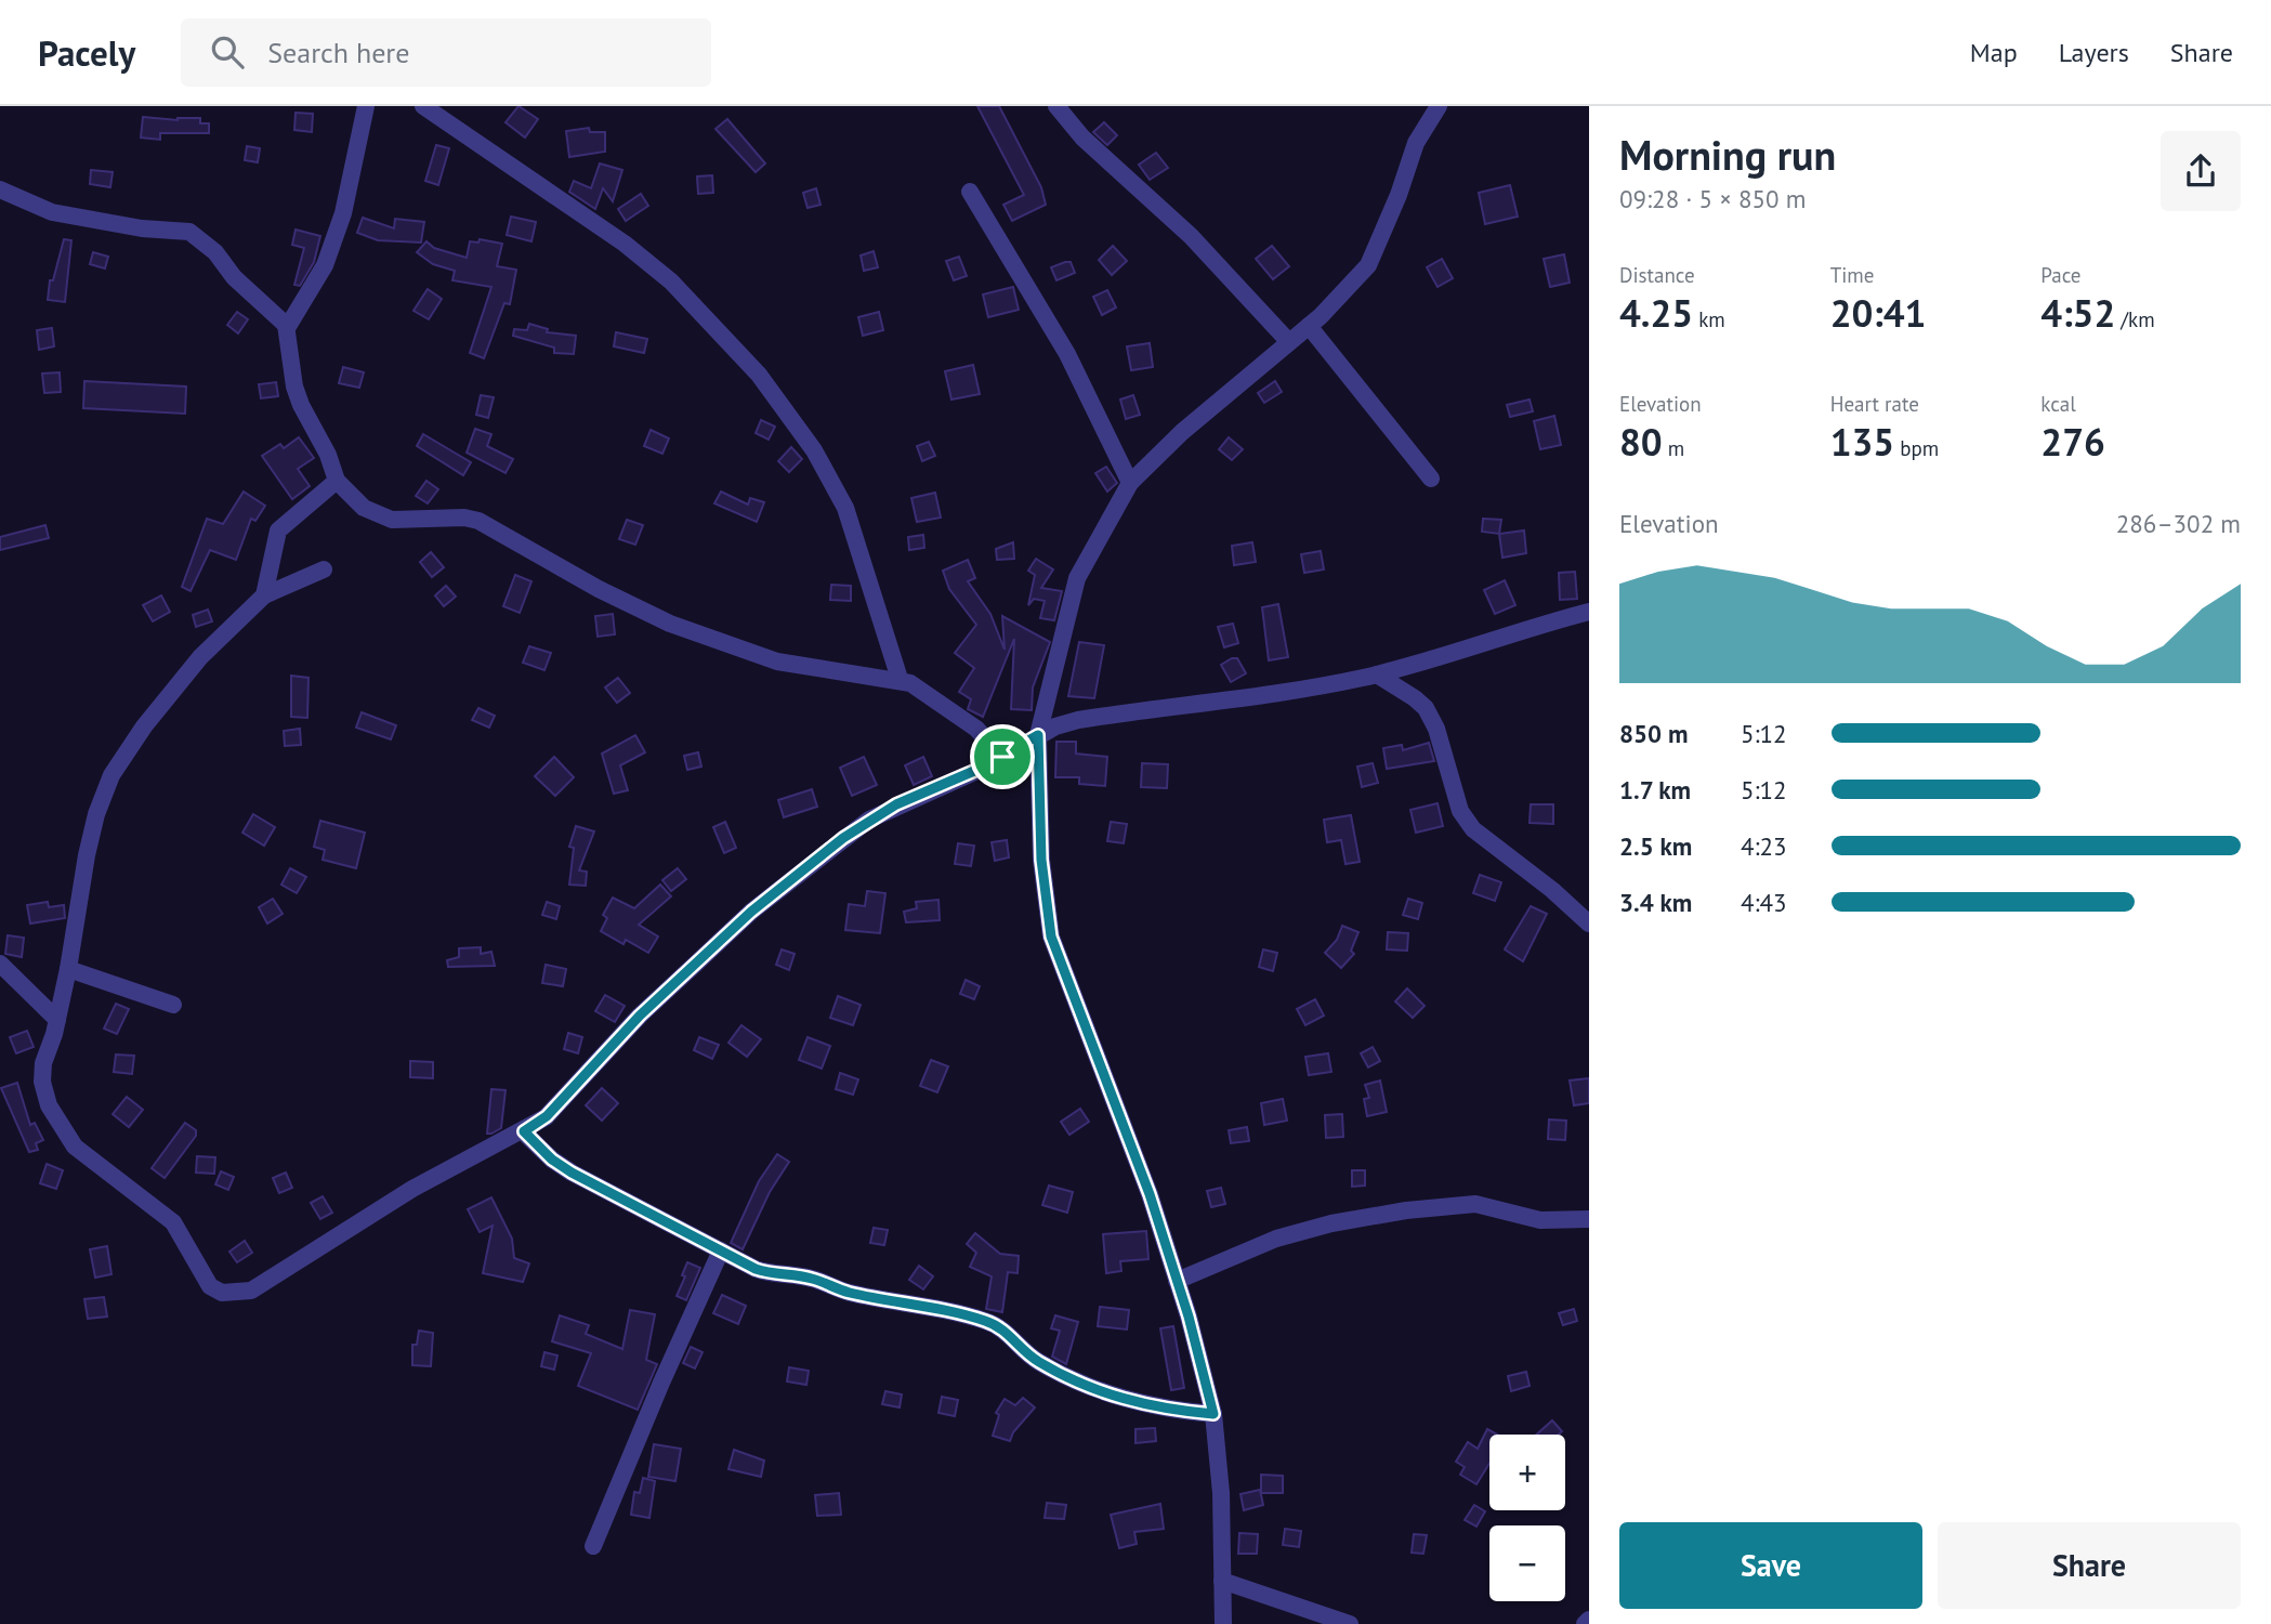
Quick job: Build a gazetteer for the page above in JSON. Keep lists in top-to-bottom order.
{
  "page": {
    "header": "Pacely",
    "search": "Search here",
    "nav": ["Map", "Layers", "Share"],
    "heading": ["Morning run", "09:28 · 5 × 850 m"],
    "stats": [
      ["Distance", "4.25 km"],
      ["Time", "20:41"],
      ["Pace", "4:52 /km"],
      ["Elevation", "80 m"],
      ["Heart rate", "135 bpm"],
      ["kcal", "276"]
    ],
    "chart": ["Elevation", "286–302 m"],
    "list": [
      {
        "name": "850 m",
        "note": "5:12"
      },
      {
        "name": "1.7 km",
        "note": "5:12"
      },
      {
        "name": "2.5 km",
        "note": "4:23"
      },
      {
        "name": "3.4 km",
        "note": "4:43"
      }
    ],
    "map_buttons": ["+", "−"],
    "buttons": ["Save", "Share"]
  }
}
